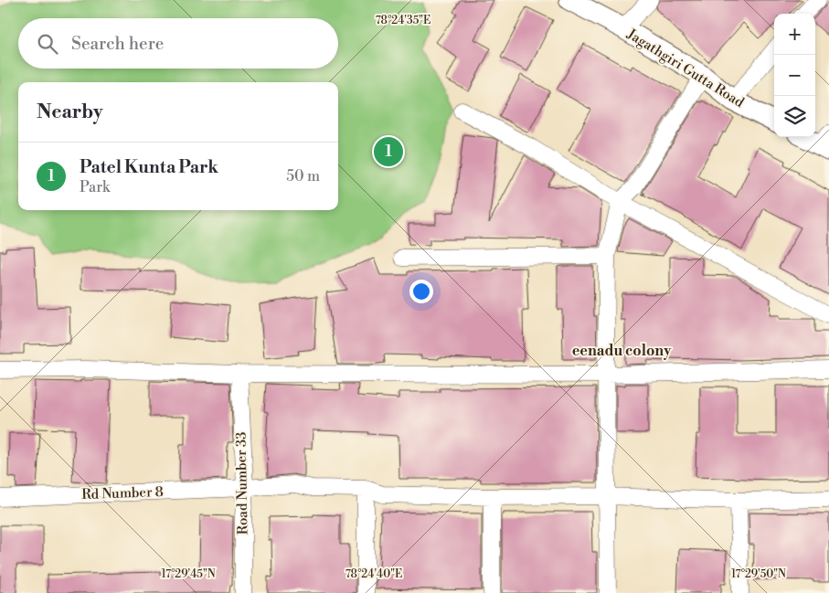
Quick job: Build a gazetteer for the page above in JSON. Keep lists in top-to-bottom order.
{
  "streets": {
    "street": ["Jagathgiri Gutta Road", "Road Number 33", "Rd Number 8"]
  },
  "crossings": [
    ["Road Number 33", "Rd Number 8"]
  ],
  "districts": ["eenadu colony"],
  "page": {
    "map_buttons": ["+", "−"],
    "search": "Search here",
    "heading": "Nearby",
    "pins": "1",
    "list": [
      {
        "mark": "1",
        "name": "Patel Kunta Park",
        "note": "Park",
        "value": "50 m"
      }
    ]
  },
  "coordinates": [
    "78°24'35\"E",
    "78°24'40\"E",
    "17°29'45\"N",
    "17°29'50\"N"
  ]
}
